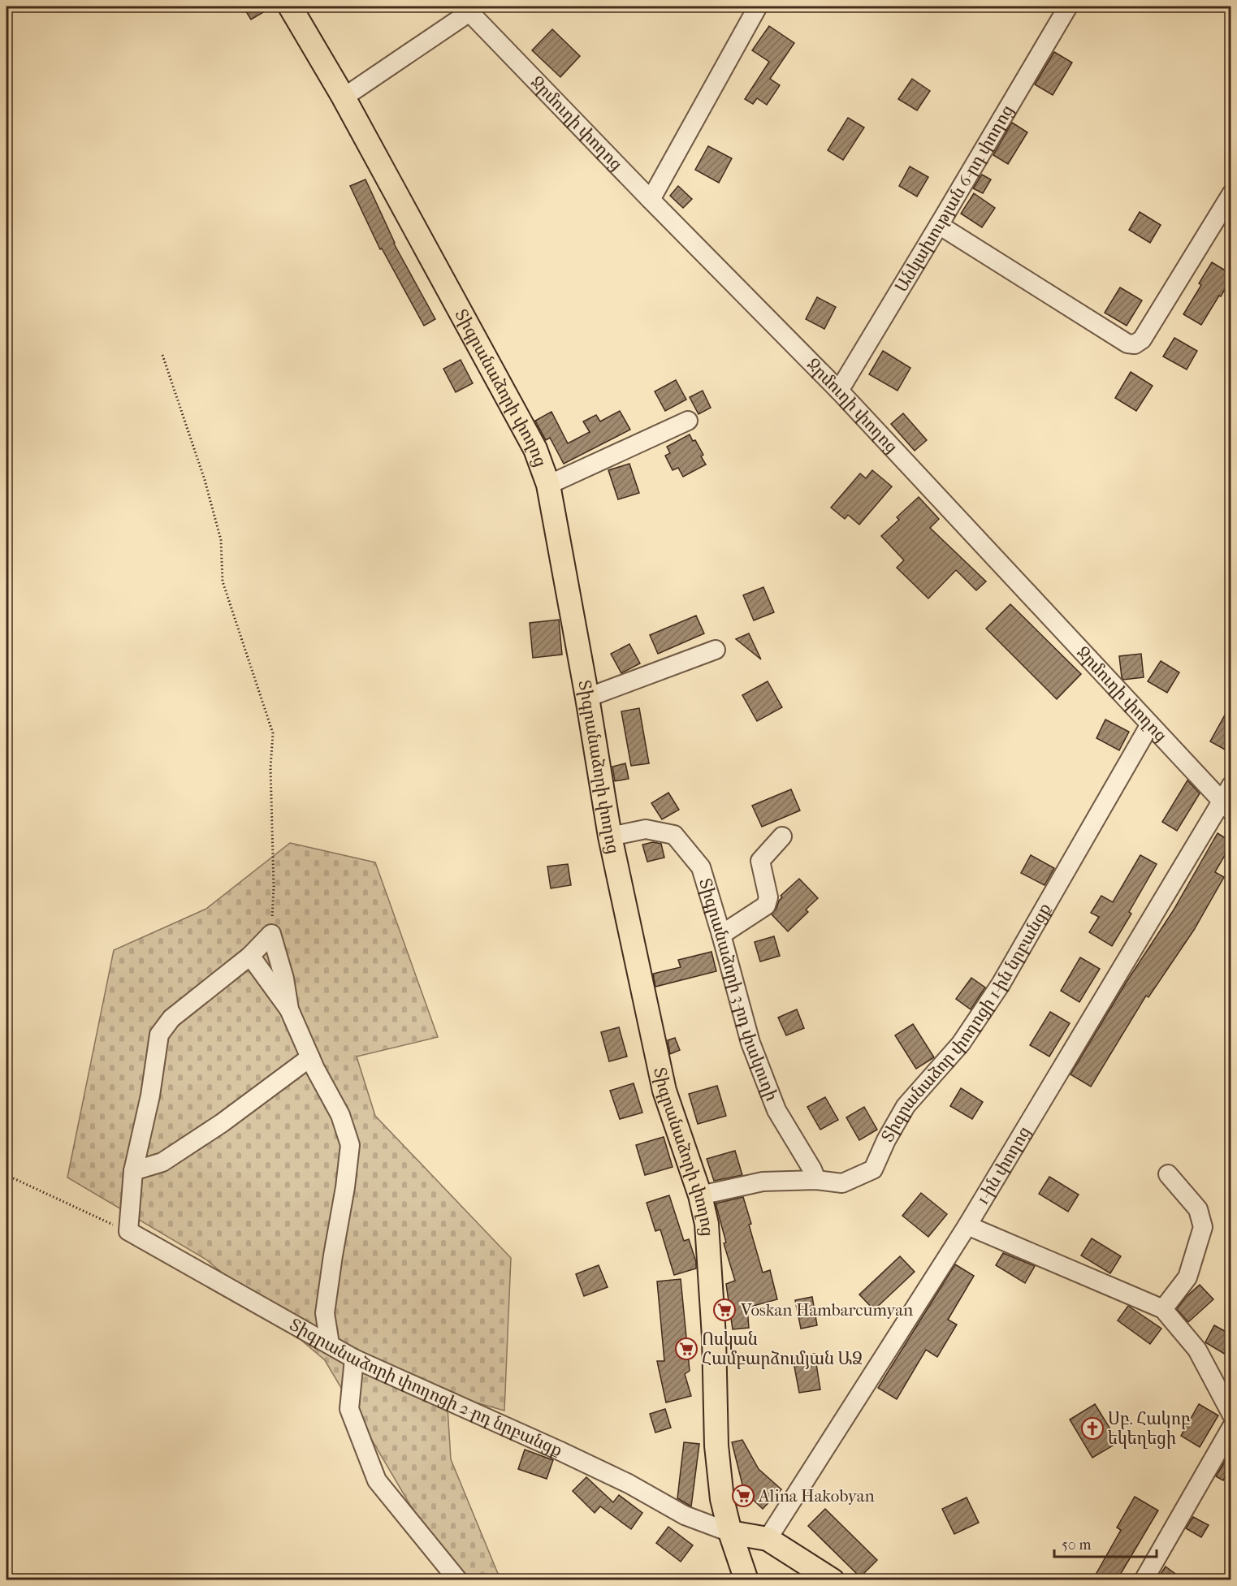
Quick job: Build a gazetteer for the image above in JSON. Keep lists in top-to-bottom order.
{
  "streets": {
    "main road": ["Տիգրանաձորի փողոց"],
    "street": [
      "Ջրմուղի փողոց",
      "Անկախության 6-րդ փողոց",
      "Տիգրանաձորի 3-րդ փակուղի",
      "Տիգրանաձոր փողոցի 1-ին նրբանցք",
      "1-ին փողոց",
      "Տիգրանաձորի փողոցի 2-րդ նրբանցք"
    ]
  },
  "crossings": [
    ["Ջրմուղի փողոց", "Անկախության 6-րդ փողոց"],
    ["Ջրմուղի փողոց", "Տիգրանաձոր փողոցի 1-ին նրբանցք"],
    ["Ջրմուղի փողոց", "1-ին փողոց"],
    ["Տիգրանաձորի փողոց", "Տիգրանաձորի 3-րդ փակուղի"],
    ["Տիգրանաձորի փողոց", "Տիգրանաձոր փողոցի 1-ին նրբանցք"],
    ["Տիգրանաձորի փողոց", "Տիգրանաձորի փողոցի 2-րդ նրբանցք"],
    ["Տիգրանաձորի 3-րդ փակուղի", "Տիգրանաձոր փողոցի 1-ին նրբանցք"]
  ],
  "places": {
    "supermarket": ["Voskan Hambarcumyan", "Ոսկան Համբարձումյան ԱՁ", "Alina Hakobyan"],
    "church": ["Սբ. Հակոբ եկեղեցի"]
  },
  "scale_bar": "50 m"
}
